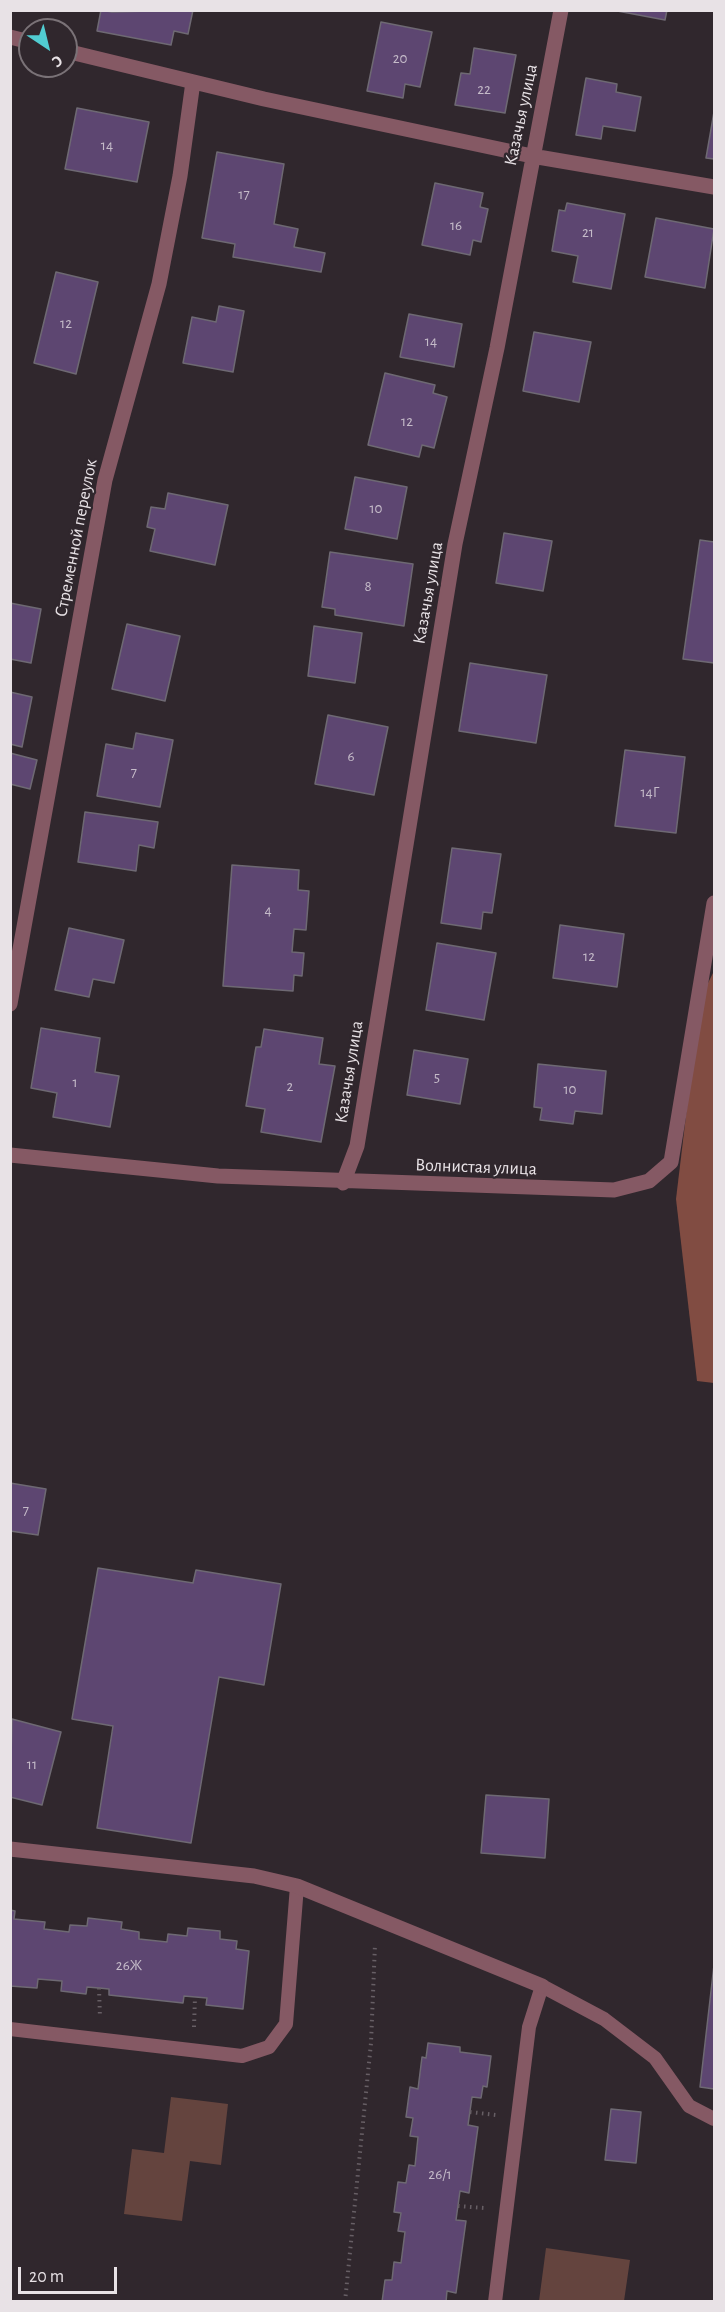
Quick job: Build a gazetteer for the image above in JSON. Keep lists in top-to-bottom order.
{
  "streets": {
    "street": ["Казачья улица", "Стременной переулок", "Волнистая улица"]
  },
  "crossings": [
    ["Казачья улица", "Волнистая улица"]
  ],
  "house_numbers": [
    "20",
    "22",
    "14",
    "17",
    "16",
    "21",
    "12",
    "14",
    "12",
    "10",
    "8",
    "6",
    "7",
    "14Г",
    "4",
    "12",
    "5",
    "1",
    "2",
    "10",
    "7",
    "11",
    "26Ж",
    "26/1"
  ],
  "scale_bar": "20 m",
  "north": "bottom right"
}
